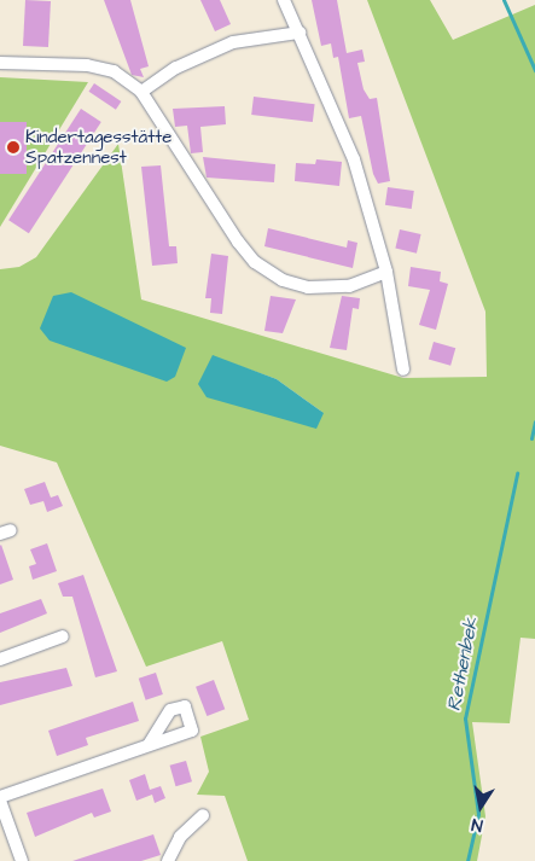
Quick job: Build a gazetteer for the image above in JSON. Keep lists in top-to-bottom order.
{
  "water": ["Rethenbek"],
  "places": ["Kindertagesstätte Spatzennest"],
  "north": "bottom"
}
